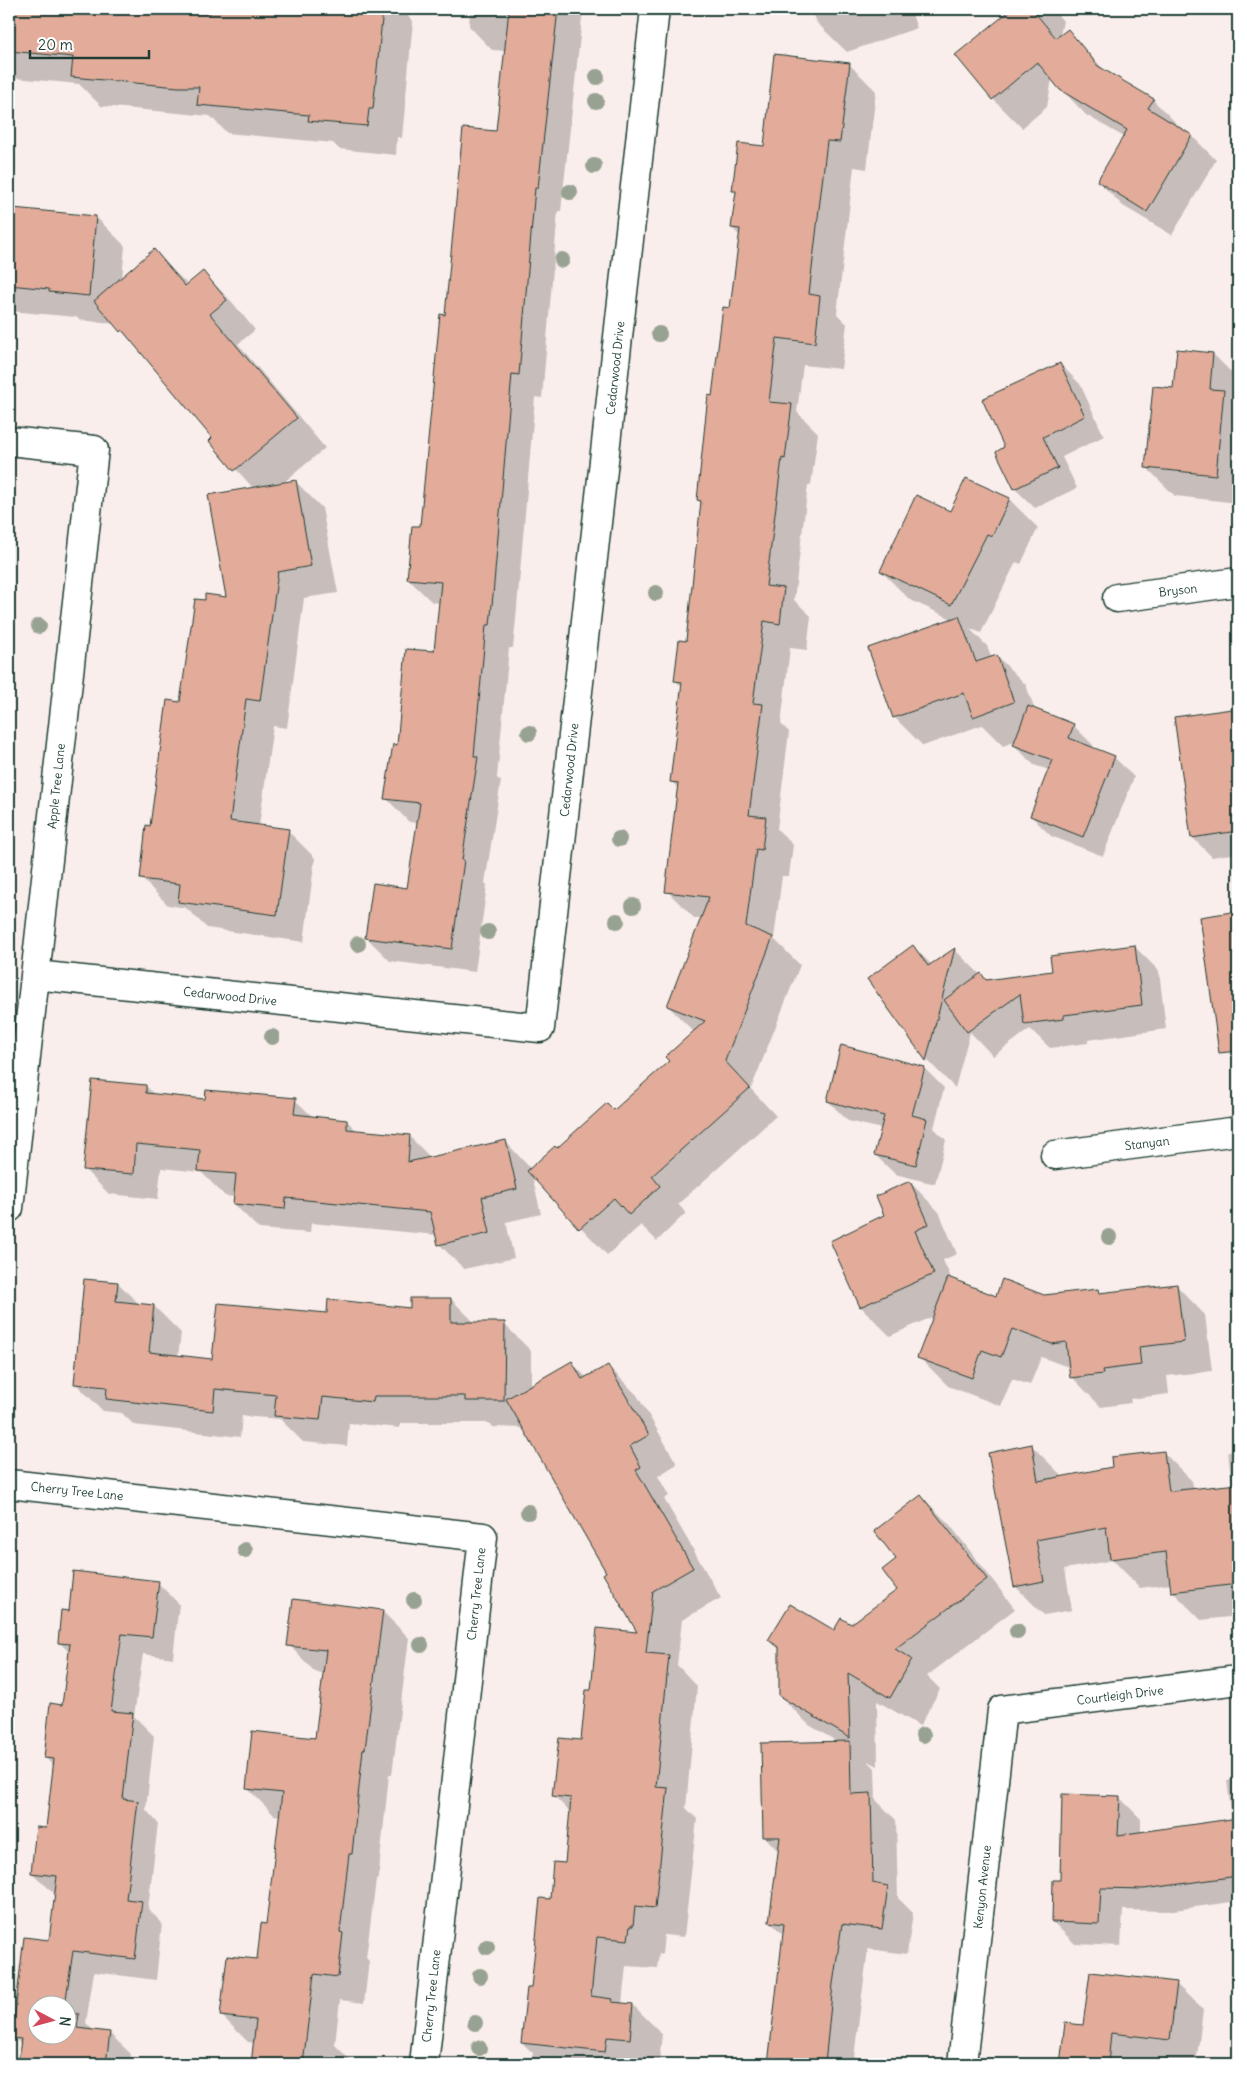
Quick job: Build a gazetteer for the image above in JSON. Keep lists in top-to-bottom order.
{
  "streets": {
    "street": [
      "Cedarwood Drive",
      "Bryson",
      "Apple Tree Lane",
      "Stanyan",
      "Cherry Tree Lane",
      "Courtleigh Drive",
      "Kenyon Avenue"
    ]
  },
  "crossings": [
    ["Cedarwood Drive", "Apple Tree Lane"],
    ["Courtleigh Drive", "Kenyon Avenue"]
  ],
  "scale_bar": "20 m",
  "north": "right"
}
